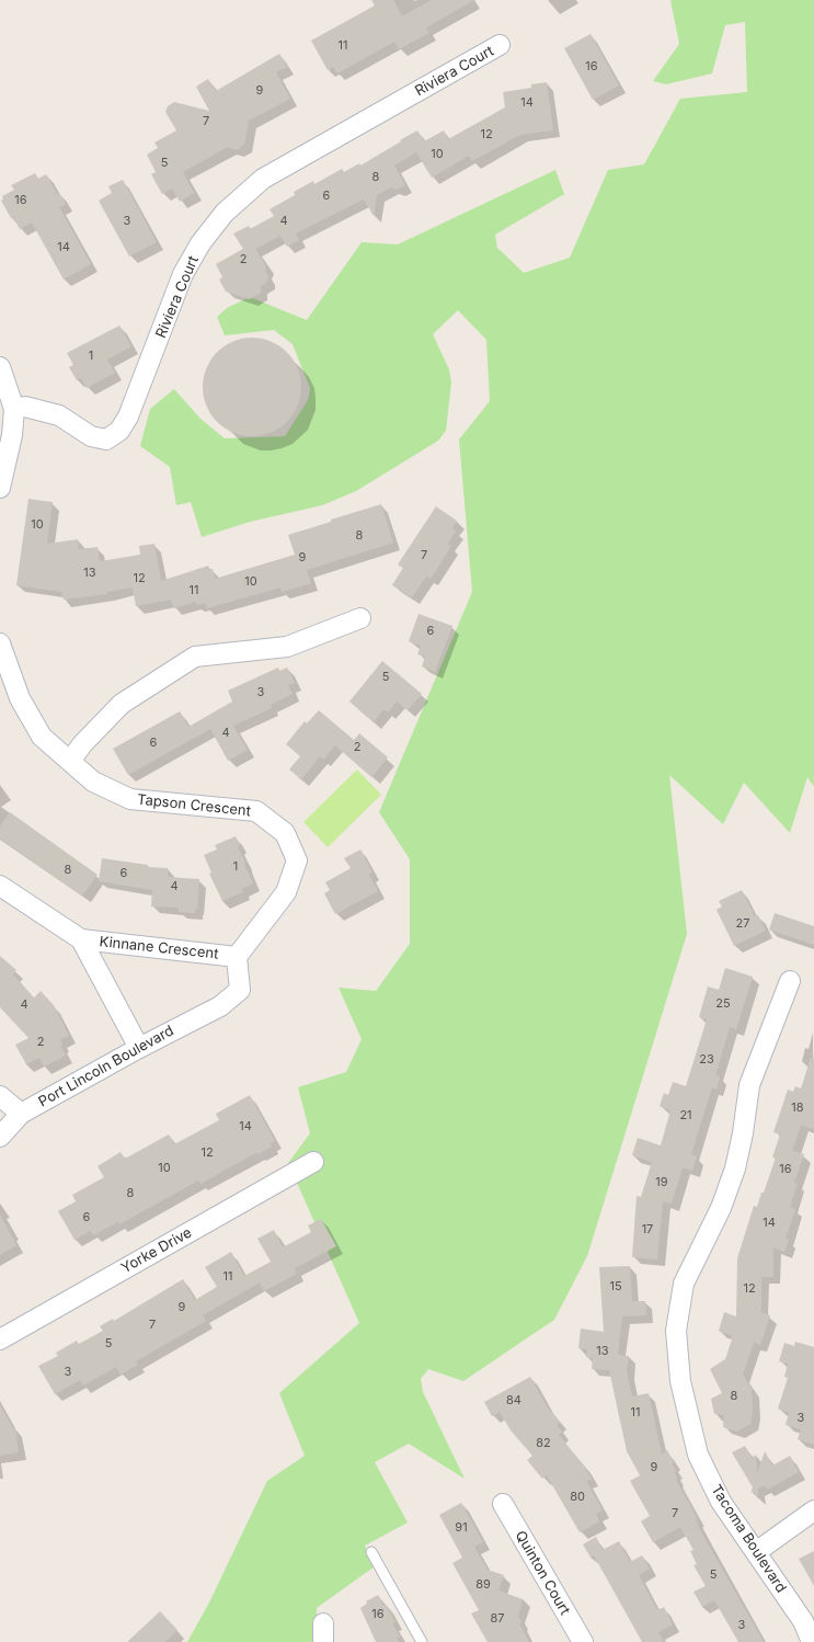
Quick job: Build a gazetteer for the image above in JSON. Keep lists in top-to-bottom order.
{
  "streets": {
    "street": [
      "Riviera Court",
      "Tapson Crescent",
      "Kinnane Crescent",
      "Port Lincoln Boulevard",
      "Yorke Drive",
      "Tacoma Boulevard",
      "Quinton Court"
    ]
  },
  "crossings": [
    ["Tapson Crescent", "Kinnane Crescent"],
    ["Tapson Crescent", "Port Lincoln Boulevard"],
    ["Kinnane Crescent", "Port Lincoln Boulevard"]
  ],
  "house_numbers": [
    "11",
    "16",
    "9",
    "14",
    "7",
    "12",
    "10",
    "5",
    "8",
    "6",
    "16",
    "3",
    "4",
    "14",
    "2",
    "1",
    "10",
    "8",
    "7",
    "9",
    "13",
    "12",
    "10",
    "11",
    "6",
    "5",
    "3",
    "4",
    "6",
    "2",
    "1",
    "8",
    "6",
    "4",
    "27",
    "25",
    "4",
    "2",
    "23",
    "18",
    "21",
    "14",
    "12",
    "10",
    "16",
    "19",
    "8",
    "6",
    "14",
    "17",
    "11",
    "15",
    "12",
    "9",
    "7",
    "5",
    "13",
    "3",
    "8",
    "84",
    "11",
    "3",
    "82",
    "9",
    "80",
    "7",
    "91",
    "5",
    "89",
    "16",
    "87",
    "3"
  ]
}
